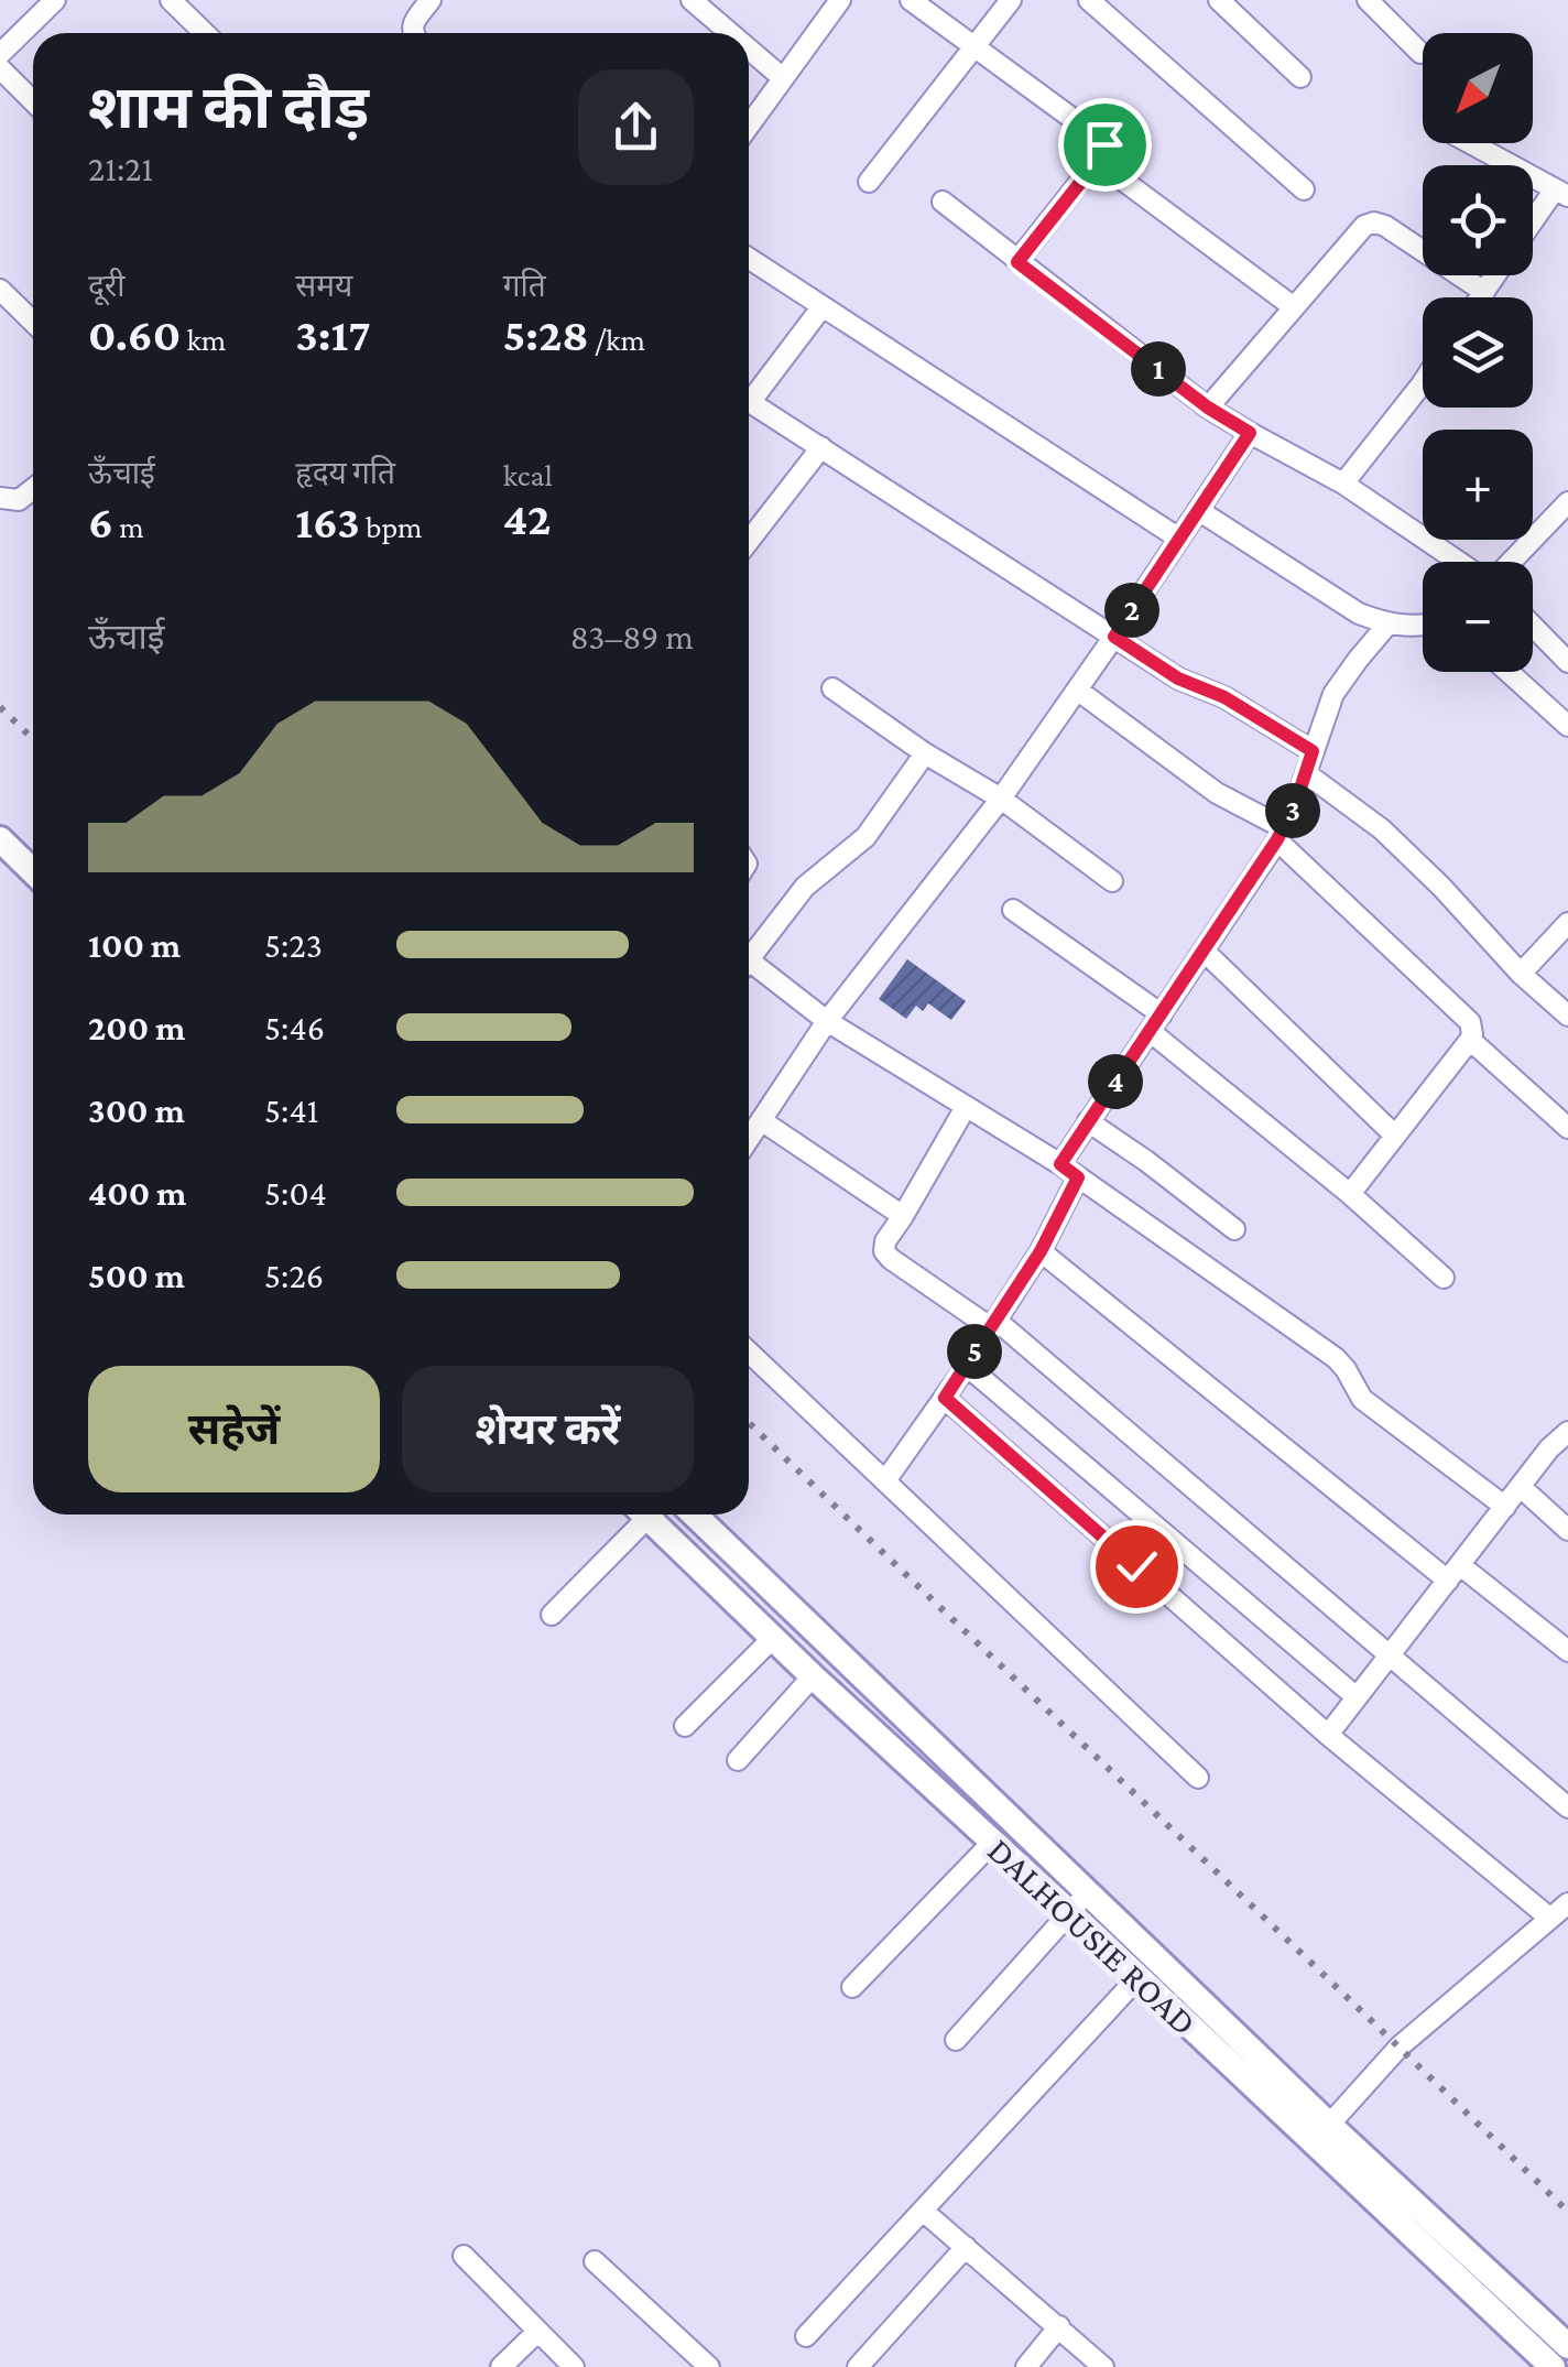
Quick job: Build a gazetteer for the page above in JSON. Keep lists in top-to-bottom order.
{
  "streets": {
    "street": ["DALHOUSIE ROAD"]
  },
  "north": "bottom left",
  "page": {
    "map_buttons": ["+", "−"],
    "heading": ["शाम की दौड़", "21:21"],
    "stats": [
      ["दूरी", "0.60 km"],
      ["समय", "3:17"],
      ["गति", "5:28 /km"],
      ["ऊँचाई", "6 m"],
      ["हृदय गति", "163 bpm"],
      ["kcal", "42"]
    ],
    "pins": [
      "1",
      "2",
      "3",
      "4",
      "5"
    ],
    "chart": ["ऊँचाई", "83–89 m"],
    "list": [
      {
        "name": "100 m",
        "note": "5:23"
      },
      {
        "name": "200 m",
        "note": "5:46"
      },
      {
        "name": "300 m",
        "note": "5:41"
      },
      {
        "name": "400 m",
        "note": "5:04"
      },
      {
        "name": "500 m",
        "note": "5:26"
      }
    ],
    "buttons": ["सहेजें", "शेयर करें"]
  }
}
